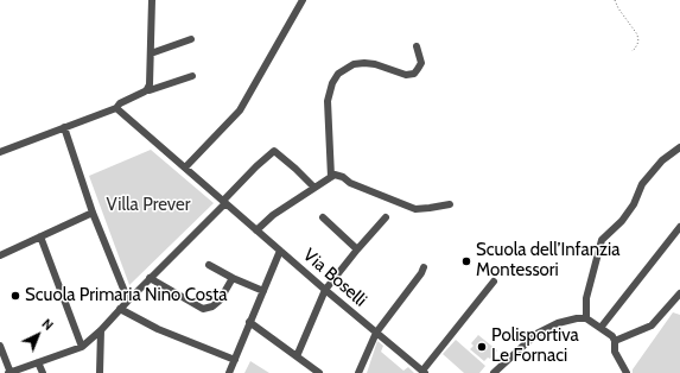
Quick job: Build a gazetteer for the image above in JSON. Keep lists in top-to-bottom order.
{
  "streets": {
    "street": ["Via Boselli"]
  },
  "parks": ["Villa Prever"],
  "places": ["Scuola dell’Infanzia Montessori", "Scuola Primaria Nino Costa", "Polisportiva Le Fornaci"],
  "north": "top right"
}
